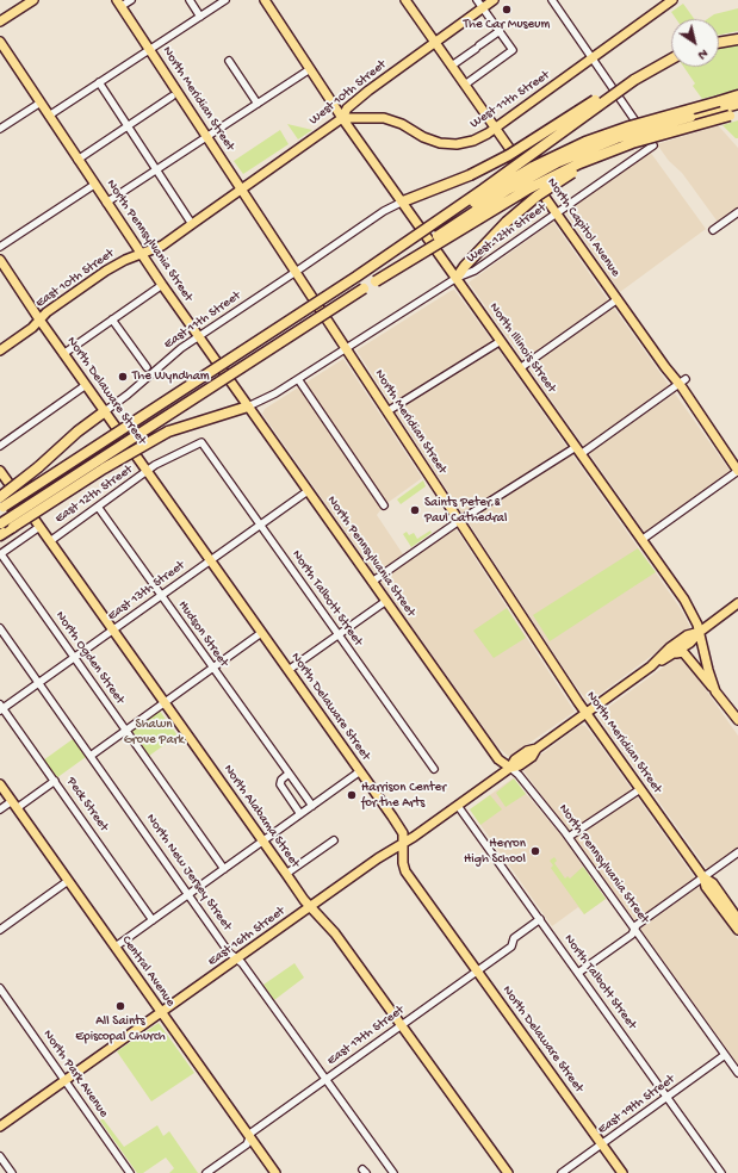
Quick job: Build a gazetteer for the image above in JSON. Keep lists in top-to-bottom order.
{
  "streets": {
    "main road": [
      "West 10th Street",
      "North Meridian Street",
      "West 11th Street",
      "North Capitol Avenue",
      "North Pennsylvania Street",
      "East 10th Street",
      "North Illinois Street",
      "North Delaware Street",
      "North Alabama Street",
      "East 16th Street",
      "Central Avenue"
    ],
    "street": [
      "West 12th Street",
      "East 11th Street",
      "East 12th Street",
      "East 13th Street",
      "North Talbott Street",
      "Hudson Street",
      "North Ogden Street",
      "Peck Street",
      "North New Jersey Street",
      "East 17th Street",
      "North Park Avenue",
      "East 19th Street"
    ]
  },
  "crossings": [
    ["West 10th Street", "North Meridian Street"],
    ["West 10th Street", "West 11th Street"],
    ["West 10th Street", "North Capitol Avenue"],
    ["West 10th Street", "East 10th Street"],
    ["West 10th Street", "North Illinois Street"],
    ["North Meridian Street", "West 12th Street"],
    ["North Meridian Street", "East 10th Street"],
    ["North Meridian Street", "East 11th Street"],
    ["North Meridian Street", "East 16th Street"],
    ["West 11th Street", "North Capitol Avenue"],
    ["West 11th Street", "West 12th Street"],
    ["West 11th Street", "North Illinois Street"],
    ["North Capitol Avenue", "West 12th Street"],
    ["West 12th Street", "North Illinois Street"],
    ["North Pennsylvania Street", "East 10th Street"],
    ["North Pennsylvania Street", "East 11th Street"],
    ["North Pennsylvania Street", "East 13th Street"],
    ["North Pennsylvania Street", "East 16th Street"],
    ["North Pennsylvania Street", "East 19th Street"],
    ["East 10th Street", "North Delaware Street"],
    ["East 11th Street", "North Delaware Street"],
    ["North Delaware Street", "East 12th Street"],
    ["North Delaware Street", "East 13th Street"],
    ["North Delaware Street", "East 16th Street"],
    ["North Delaware Street", "East 17th Street"],
    ["North Delaware Street", "East 19th Street"],
    ["East 12th Street", "North Talbott Street"],
    ["East 12th Street", "Hudson Street"],
    ["East 12th Street", "North Ogden Street"],
    ["East 12th Street", "North Alabama Street"],
    ["East 13th Street", "North Talbott Street"],
    ["East 13th Street", "Hudson Street"],
    ["East 13th Street", "North Ogden Street"],
    ["East 13th Street", "Peck Street"],
    ["East 13th Street", "North Alabama Street"],
    ["East 13th Street", "North New Jersey Street"],
    ["North Talbott Street", "East 16th Street"],
    ["North Talbott Street", "East 17th Street"],
    ["North Talbott Street", "East 19th Street"],
    ["North Alabama Street", "East 16th Street"],
    ["North Alabama Street", "East 17th Street"],
    ["North New Jersey Street", "East 16th Street"],
    ["North New Jersey Street", "East 17th Street"],
    ["East 16th Street", "Central Avenue"],
    ["East 16th Street", "North Park Avenue"],
    ["Central Avenue", "East 17th Street"]
  ],
  "parks": ["Shawn Grove Park"],
  "places": [
    "The Car Museum",
    "The Wyndham",
    "Saints Peter & Paul Cathedral",
    "Harrison Center for the Arts",
    "Herron High School",
    "All Saints Episcopal Church"
  ],
  "north": "bottom right"
}
